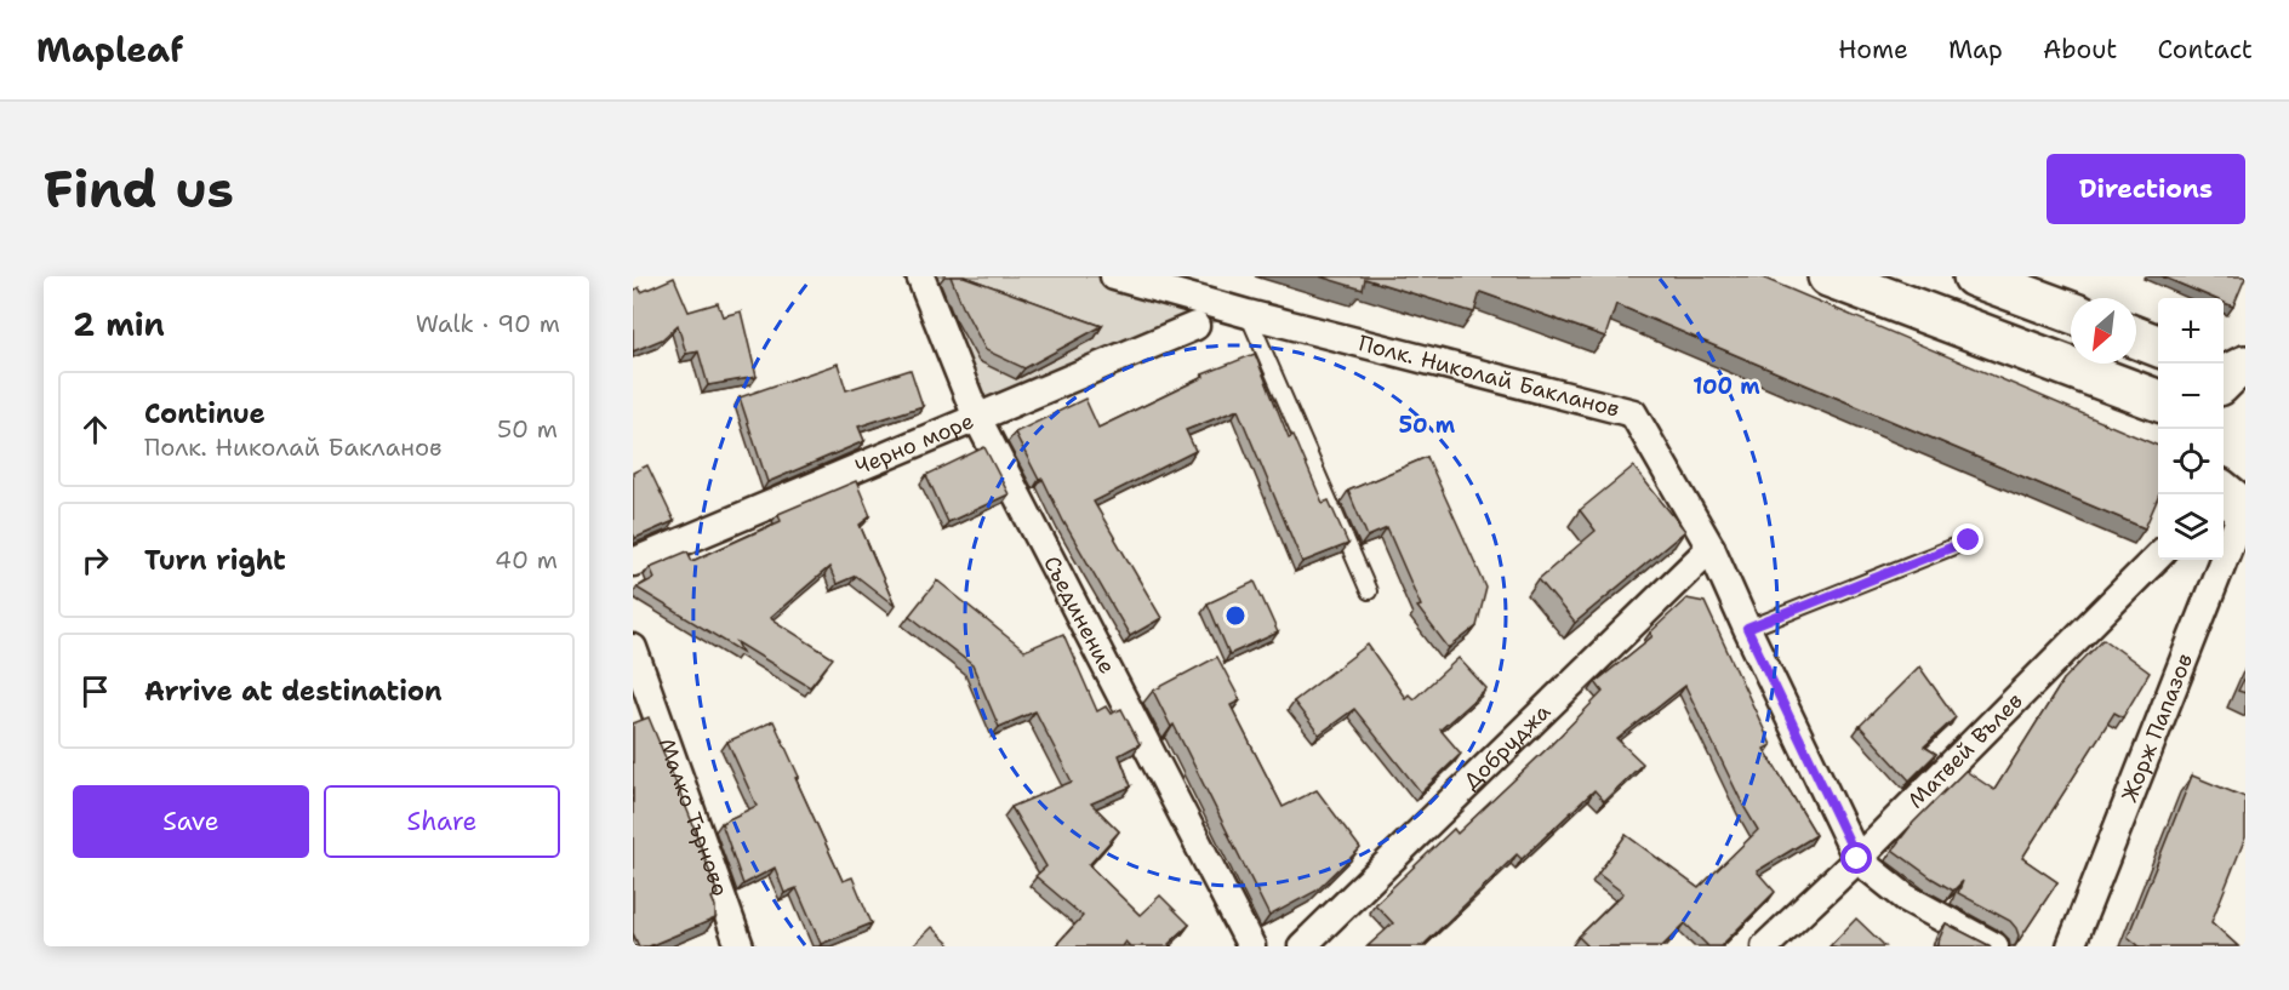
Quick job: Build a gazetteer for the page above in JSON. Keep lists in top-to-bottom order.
{
  "streets": {
    "street": [
      "Полк. Николай Бакланов",
      "Черно море",
      "Съединение",
      "Жорж Папазов",
      "Добруджа",
      "Матвей Вълев",
      "Малко Търново"
    ]
  },
  "crossings": [
    ["Полк. Николай Бакланов", "Добруджа"],
    ["Полк. Николай Бакланов", "Матвей Вълев"],
    ["Черно море", "Съединение"]
  ],
  "north": "bottom left",
  "page": {
    "header": "Mapleaf",
    "nav": [
      "Home",
      "Map",
      "About",
      "Contact"
    ],
    "buttons": [
      "Directions",
      ["Save", "Share"]
    ],
    "title": "Find us",
    "heading": ["2 min", "Walk · 90 m"],
    "map_buttons": ["+", "−"],
    "list": [
      ["Continue", "Полк. Николай Бакланов", "50 m"],
      ["Turn right", "40 m"],
      "Arrive at destination"
    ]
  },
  "rings": ["100 m", "50 m"]
}
